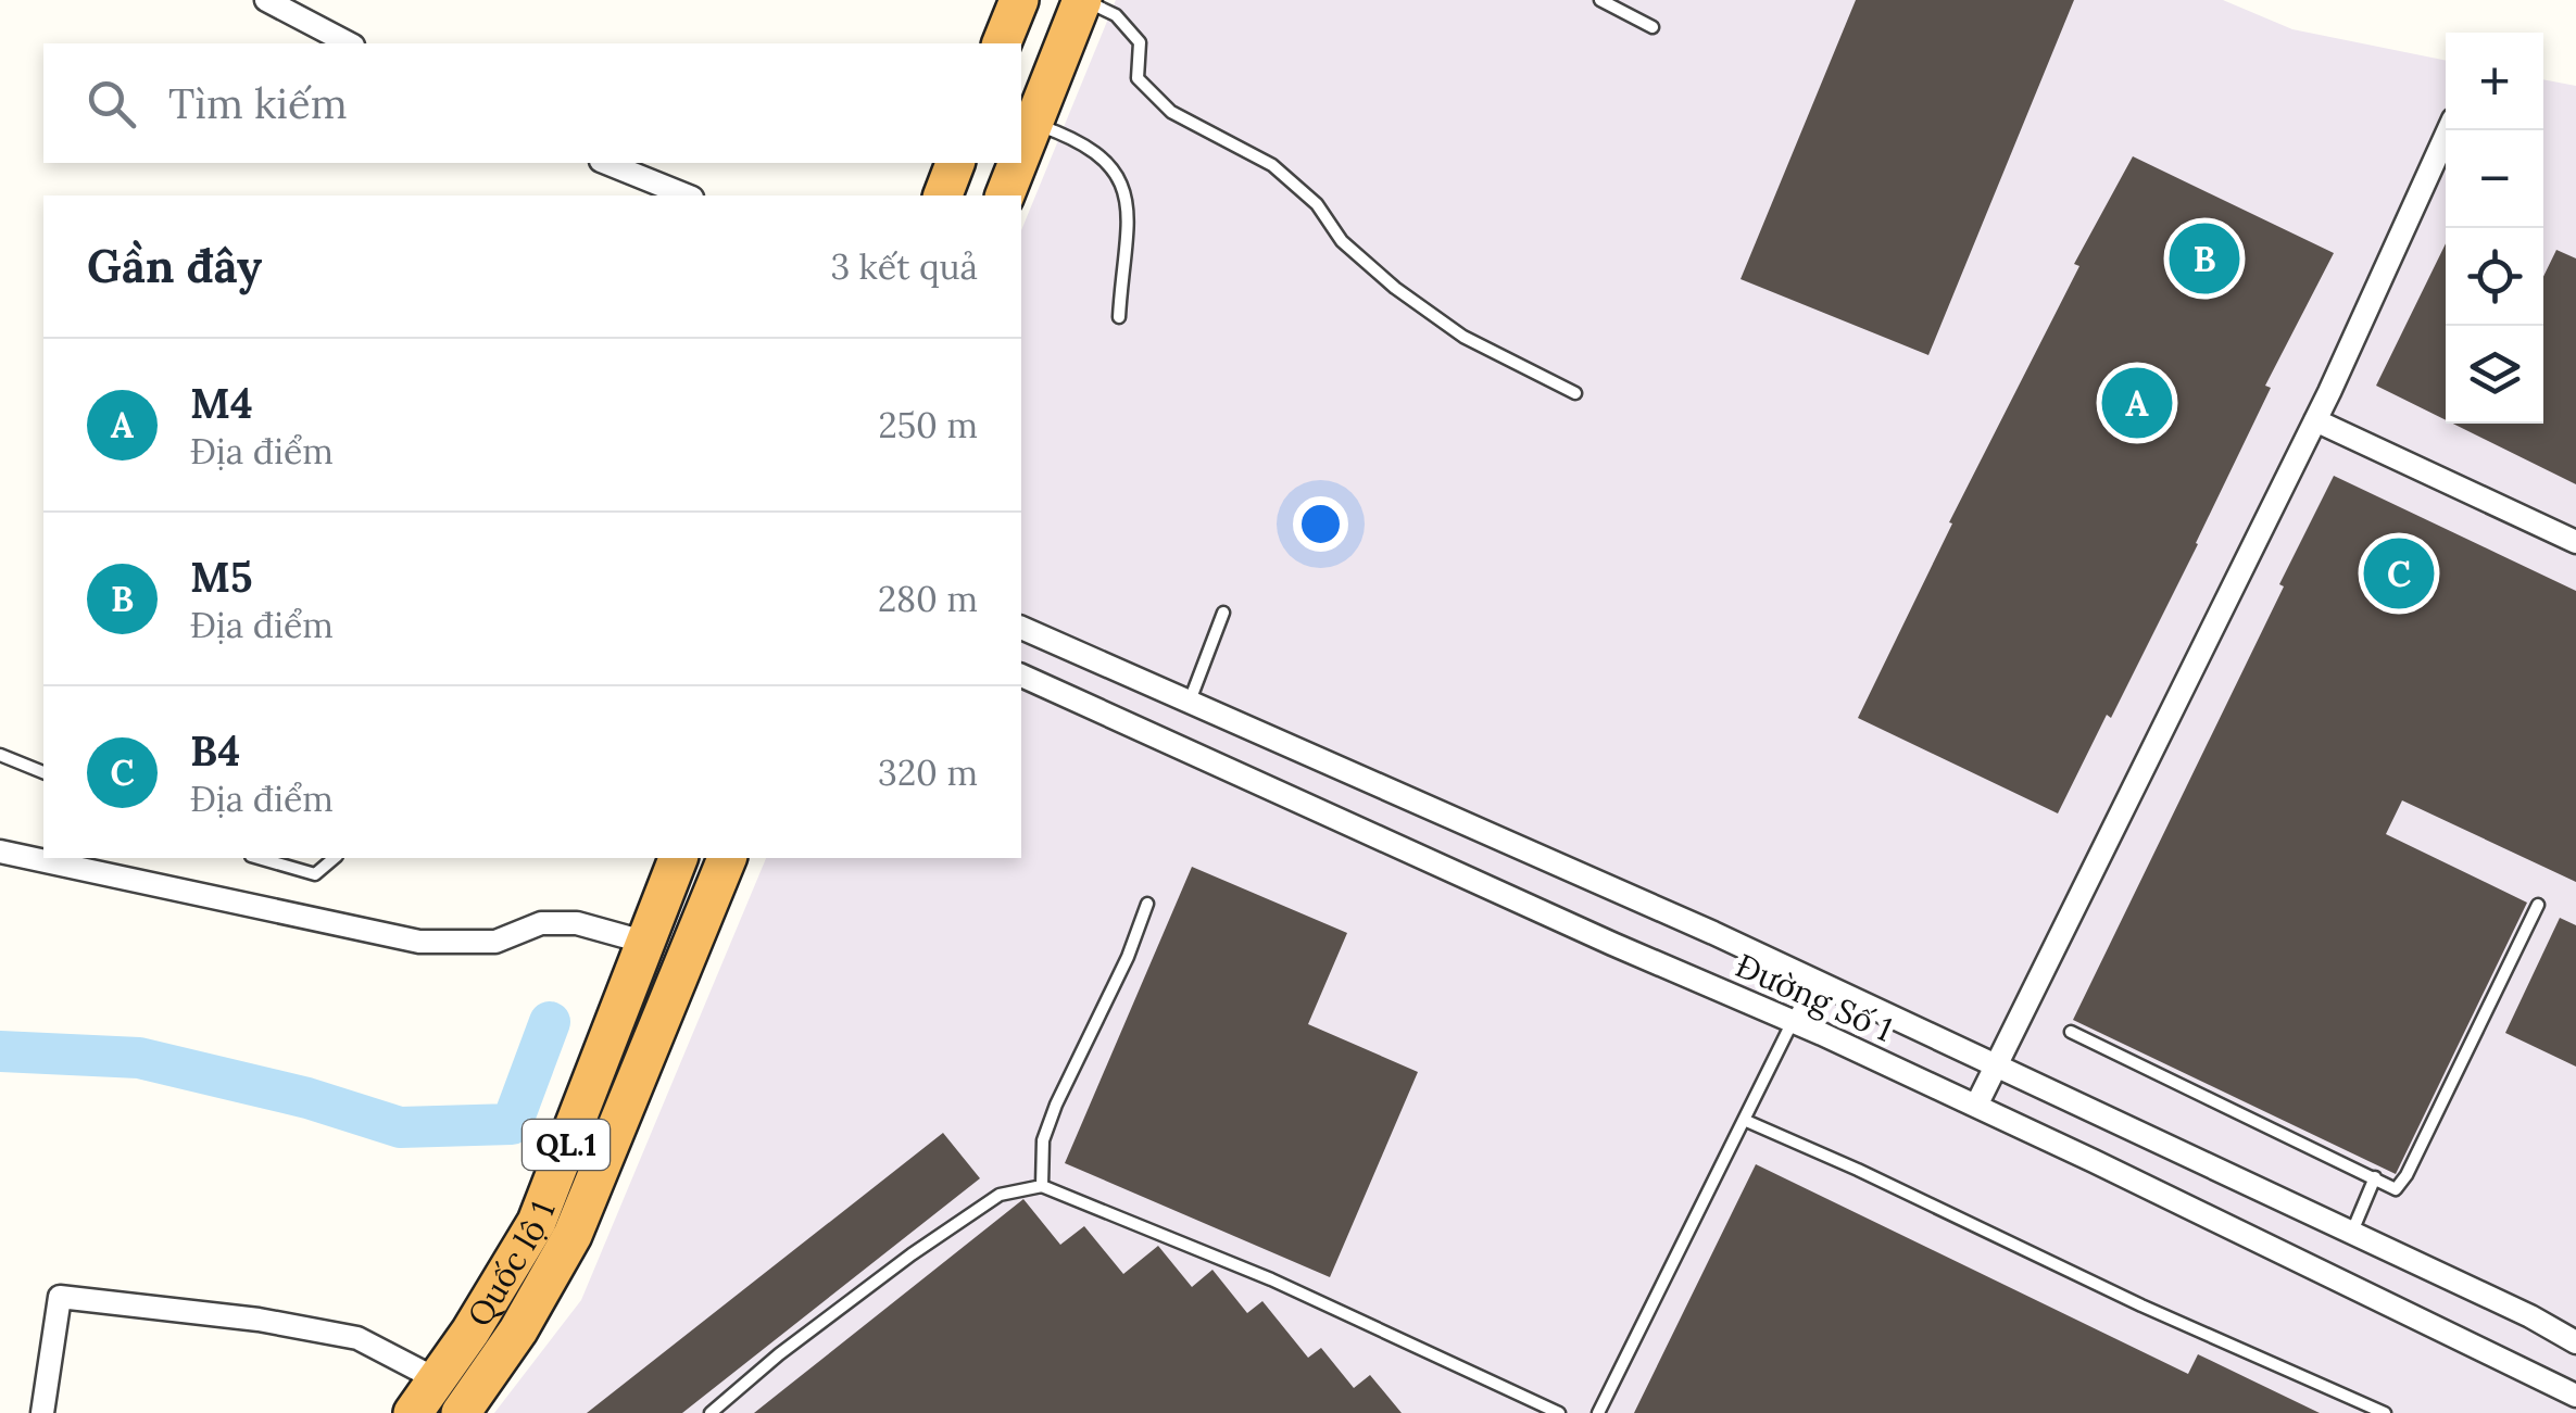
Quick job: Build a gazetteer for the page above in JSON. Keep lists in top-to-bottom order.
{
  "streets": {
    "highway": ["QL.1", "Quốc lộ 1"],
    "street": ["Đường Số 1"]
  },
  "page": {
    "map_buttons": ["+", "−"],
    "search": "Tìm kiếm",
    "heading": ["Gần đây", "3 kết quả"],
    "pins": ["B", "A", "C"],
    "list": [
      {
        "mark": "A",
        "name": "M4",
        "note": "Địa điểm",
        "value": "250 m"
      },
      {
        "mark": "B",
        "name": "M5",
        "note": "Địa điểm",
        "value": "280 m"
      },
      {
        "mark": "C",
        "name": "B4",
        "note": "Địa điểm",
        "value": "320 m"
      }
    ]
  }
}
